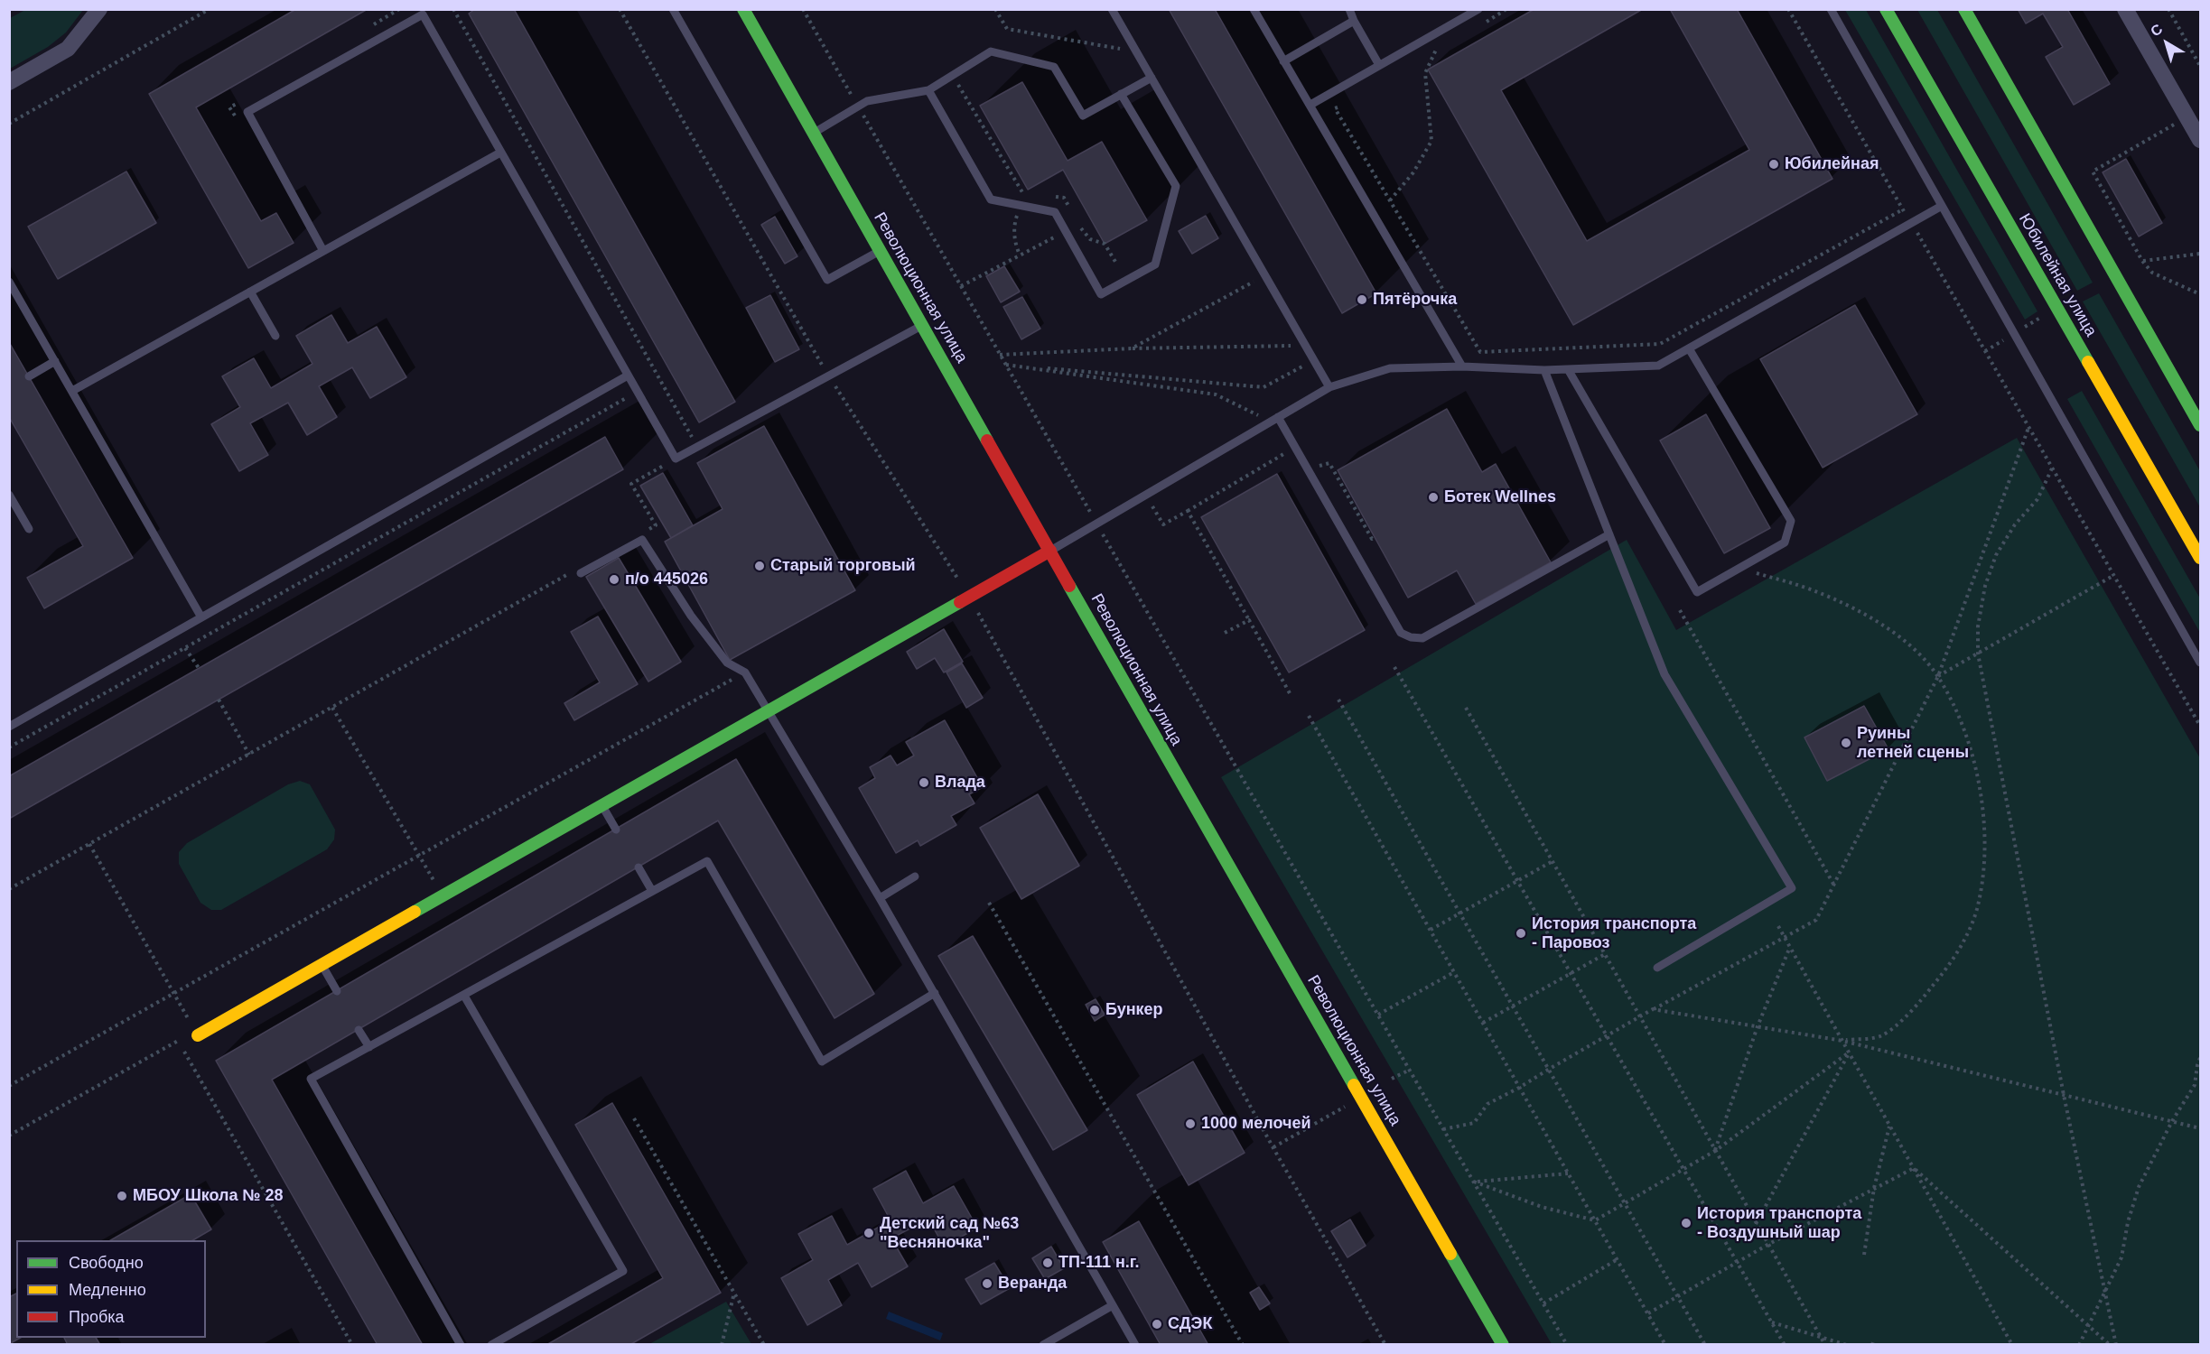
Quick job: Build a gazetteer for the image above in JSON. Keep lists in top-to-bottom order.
{
  "streets": {
    "main road": ["Юбилейная улица", "Революционная улица"]
  },
  "places": [
    "Юбилейная",
    "Пятёрочка",
    "Ботек Wellnes",
    "Старый торговый",
    "п/о 445026",
    "Руины летней сцены",
    "Влада",
    "История транспорта - Паровоз",
    "Бункер",
    "1000 мелочей",
    "МБОУ Школа № 28",
    "История транспорта - Воздушный шар",
    "Детский сад №63 \"Весняночка\"",
    "ТП-111 н.г.",
    "Веранда",
    "СДЭК"
  ],
  "legend": ["Свободно", "Медленно", "Пробка"],
  "north": "top left"
}
